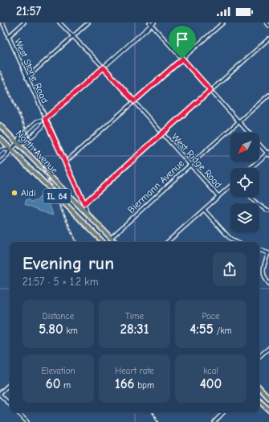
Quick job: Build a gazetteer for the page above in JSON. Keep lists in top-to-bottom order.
{
  "streets": {
    "main road": ["North Avenue", "IL 64"],
    "street": ["West Stone Road", "West Ridge Road", "Biermann Avenue"]
  },
  "crossings": [
    ["West Stone Road", "North Avenue"],
    ["North Avenue", "Biermann Avenue"],
    ["West Ridge Road", "Biermann Avenue"]
  ],
  "places": ["Aldi"],
  "north": "bottom left",
  "page": {
    "status": "21:57",
    "heading": ["Evening run", "21:57 · 5 × 1.2 km"],
    "stats": [
      ["Distance", "5.80 km"],
      ["Time", "28:31"],
      ["Pace", "4:55 /km"],
      ["Elevation", "60 m"],
      ["Heart rate", "166 bpm"],
      ["kcal", "400"]
    ]
  }
}
